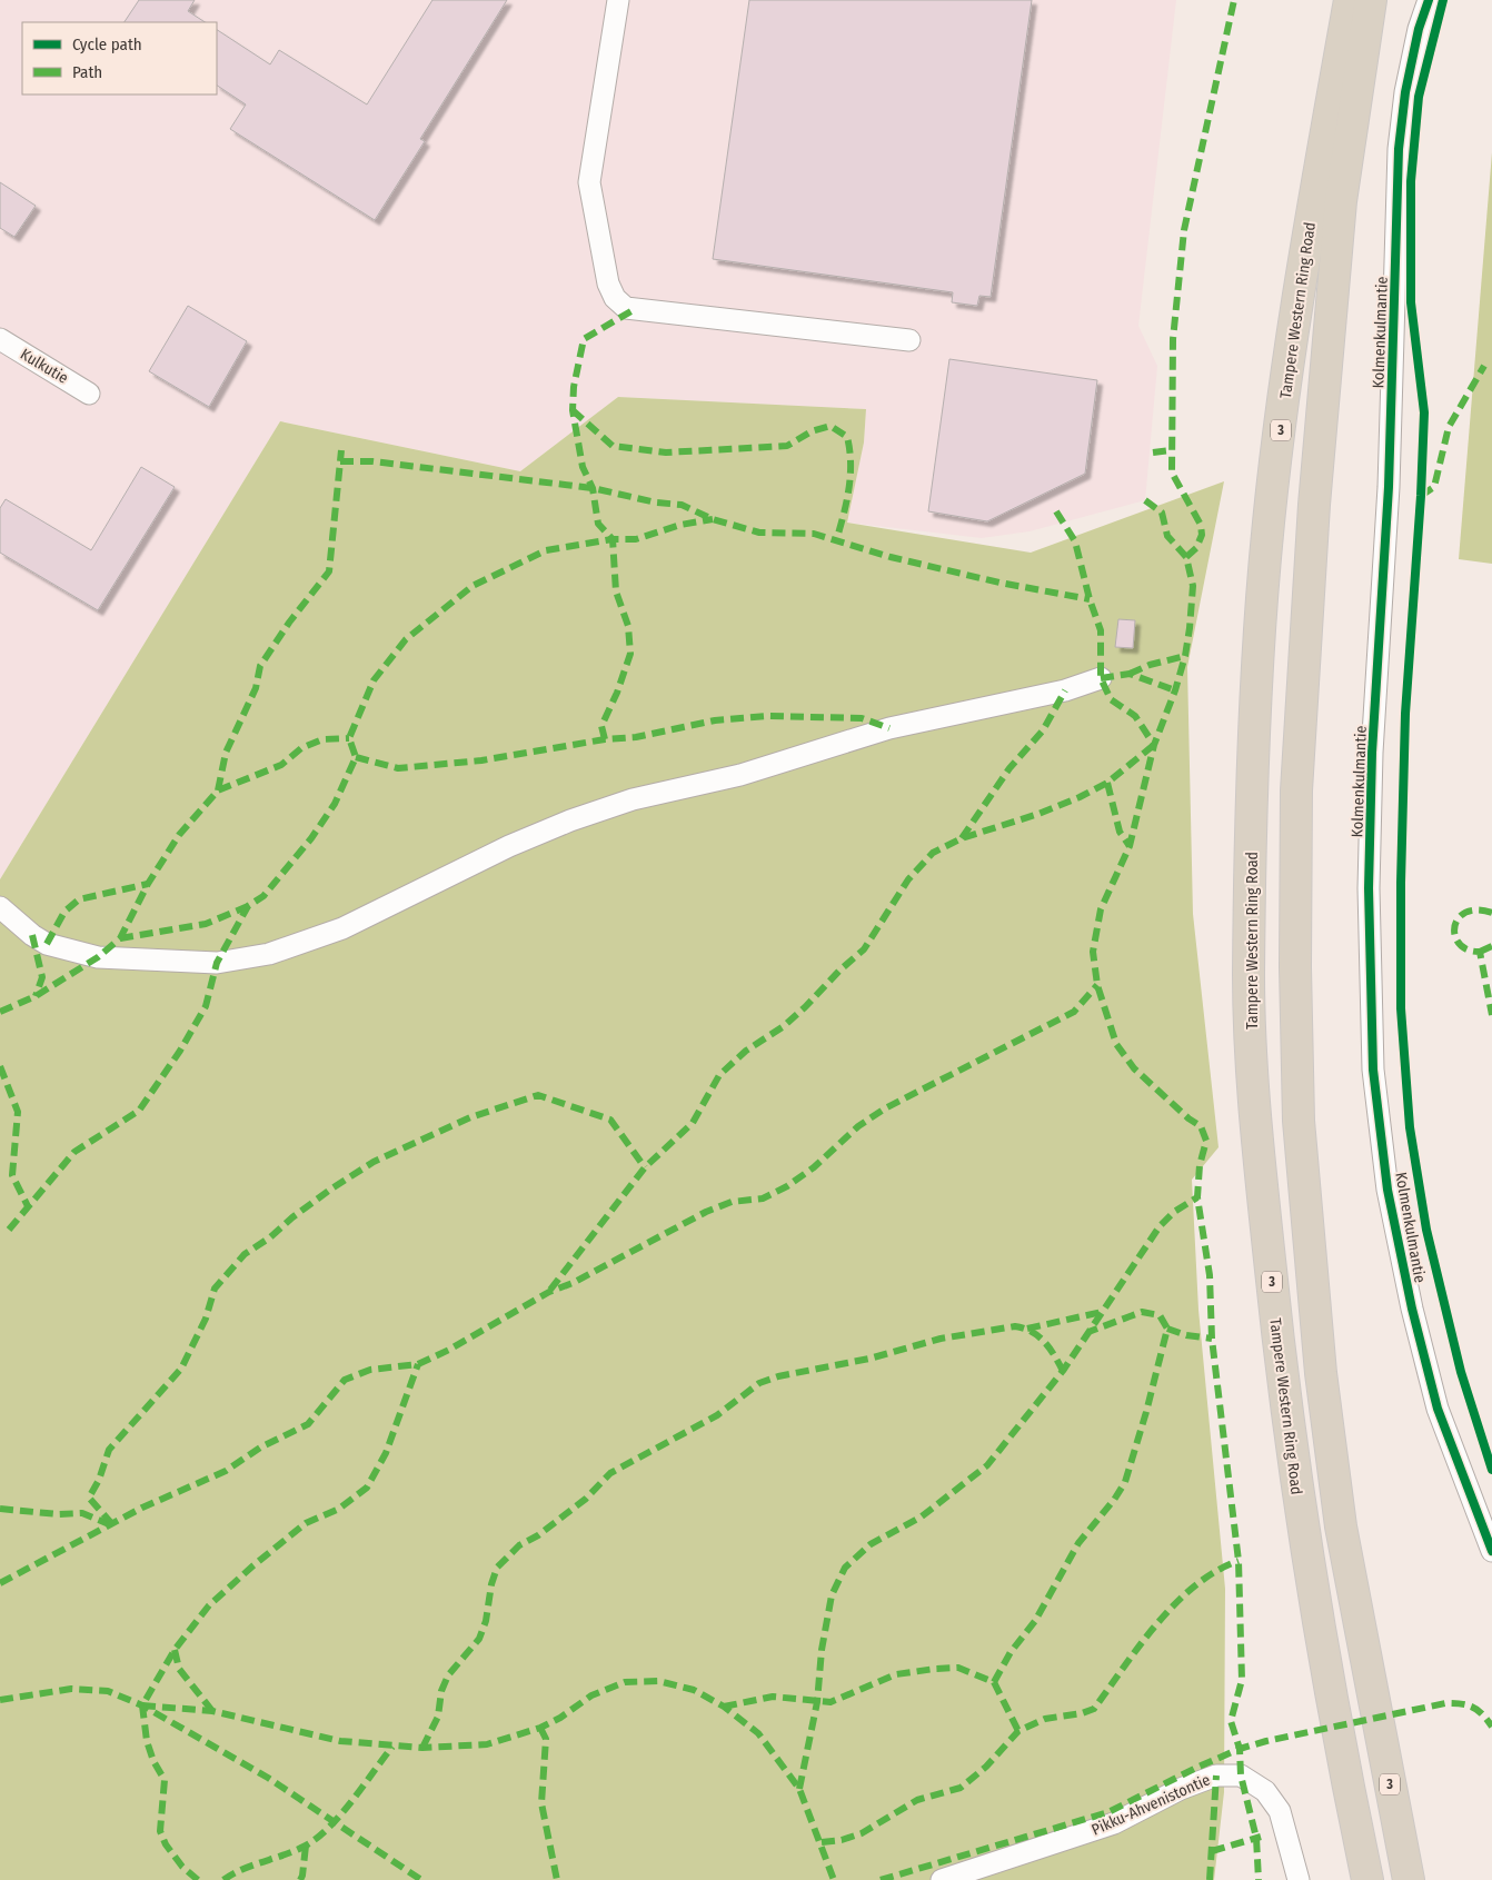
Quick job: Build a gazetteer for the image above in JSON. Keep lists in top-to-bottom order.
{
  "streets": {
    "highway": ["Tampere Western Ring Road", "3"],
    "street": ["Kolmenkulmantie", "Kulkutie", "Pikku-Ahvenistontie"]
  },
  "legend": ["Cycle path", "Path"]
}
